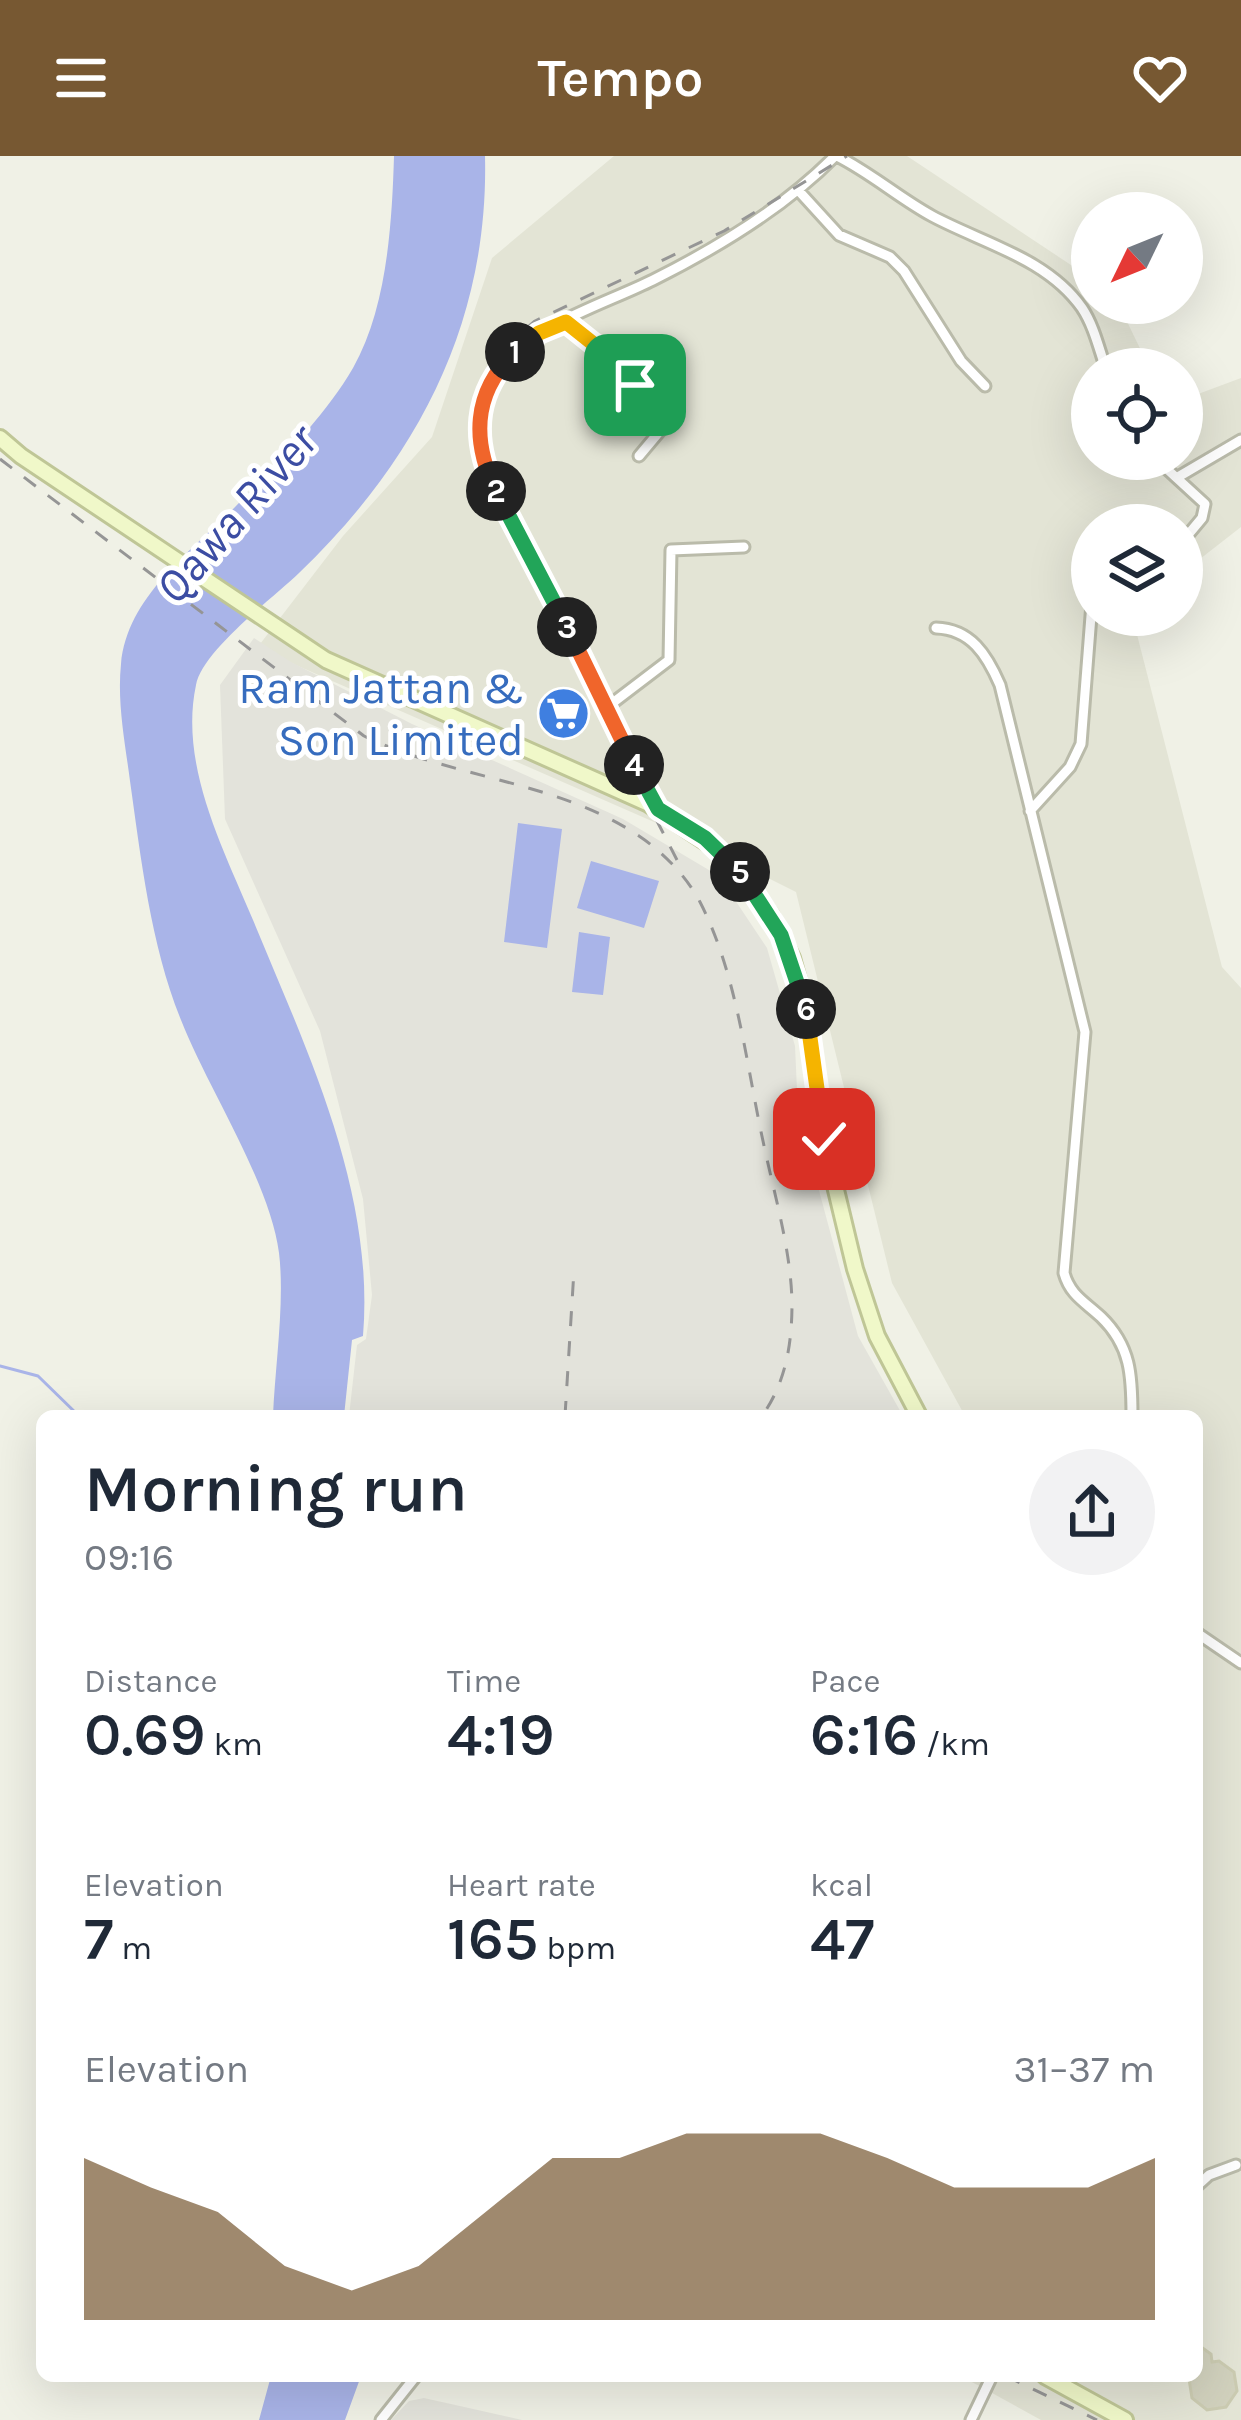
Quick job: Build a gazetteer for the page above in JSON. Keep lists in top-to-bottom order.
{
  "water": ["Qawa River"],
  "places": {
    "supermarket": ["Ram Jattan & Son Limited"]
  },
  "north": "bottom left",
  "page": {
    "header": "Tempo",
    "pins": [
      "1",
      "2",
      "3",
      "4",
      "5",
      "6"
    ],
    "heading": ["Morning run", "09:16"],
    "stats": [
      ["Distance", "0.69 km"],
      ["Time", "4:19"],
      ["Pace", "6:16 /km"],
      ["Elevation", "7 m"],
      ["Heart rate", "165 bpm"],
      ["kcal", "47"]
    ],
    "chart": ["Elevation", "31–37 m"]
  }
}
